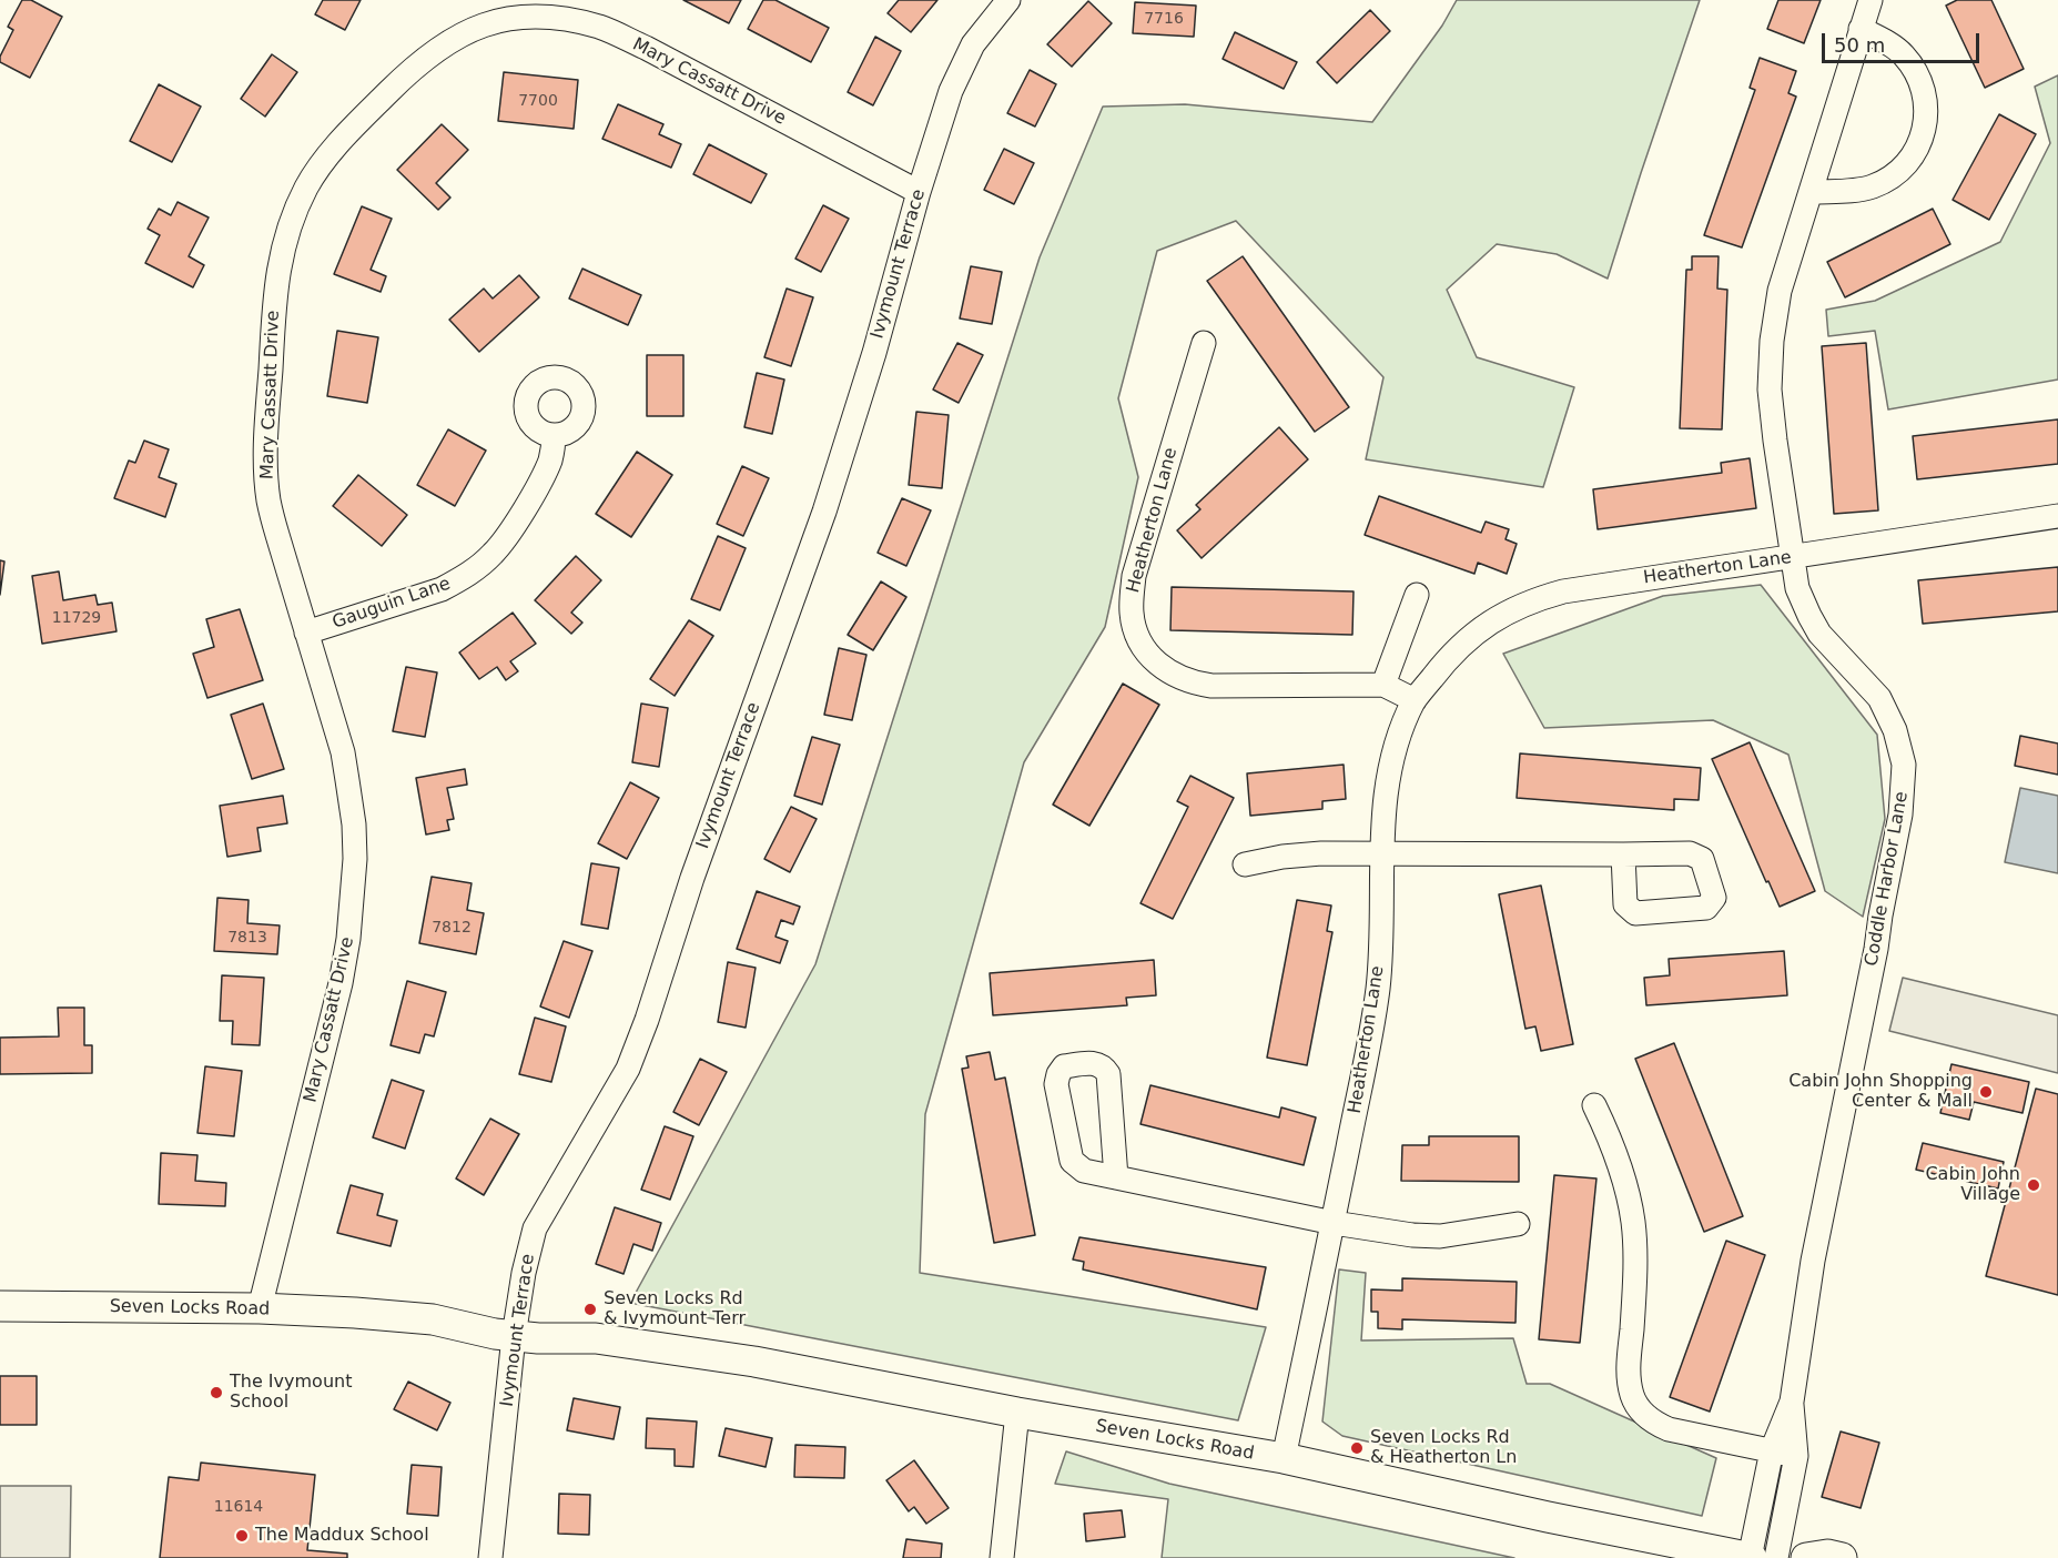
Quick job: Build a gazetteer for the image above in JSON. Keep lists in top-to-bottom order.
{
  "streets": {
    "main road": ["Seven Locks Road"],
    "street": [
      "Mary Cassatt Drive",
      "Ivymount Terrace",
      "Heatherton Lane",
      "Gauguin Lane",
      "Coddle Harbor Lane"
    ]
  },
  "crossings": [
    ["Mary Cassatt Drive", "Ivymount Terrace"],
    ["Mary Cassatt Drive", "Gauguin Lane"],
    ["Mary Cassatt Drive", "Seven Locks Road"],
    ["Ivymount Terrace", "Seven Locks Road"],
    ["Heatherton Lane", "Coddle Harbor Lane"],
    ["Heatherton Lane", "Seven Locks Road"],
    ["Coddle Harbor Lane", "Seven Locks Road"]
  ],
  "places": [
    "Cabin John Shopping Center & Mall",
    "Cabin John Village",
    "Seven Locks Rd & Ivymount Terr",
    "The Ivymount School",
    "Seven Locks Rd & Heatherton Ln",
    "The Maddux School"
  ],
  "house_numbers": [
    "7716",
    "7700",
    "11729",
    "7812",
    "7813",
    "11614"
  ],
  "scale_bar": "50 m"
}
